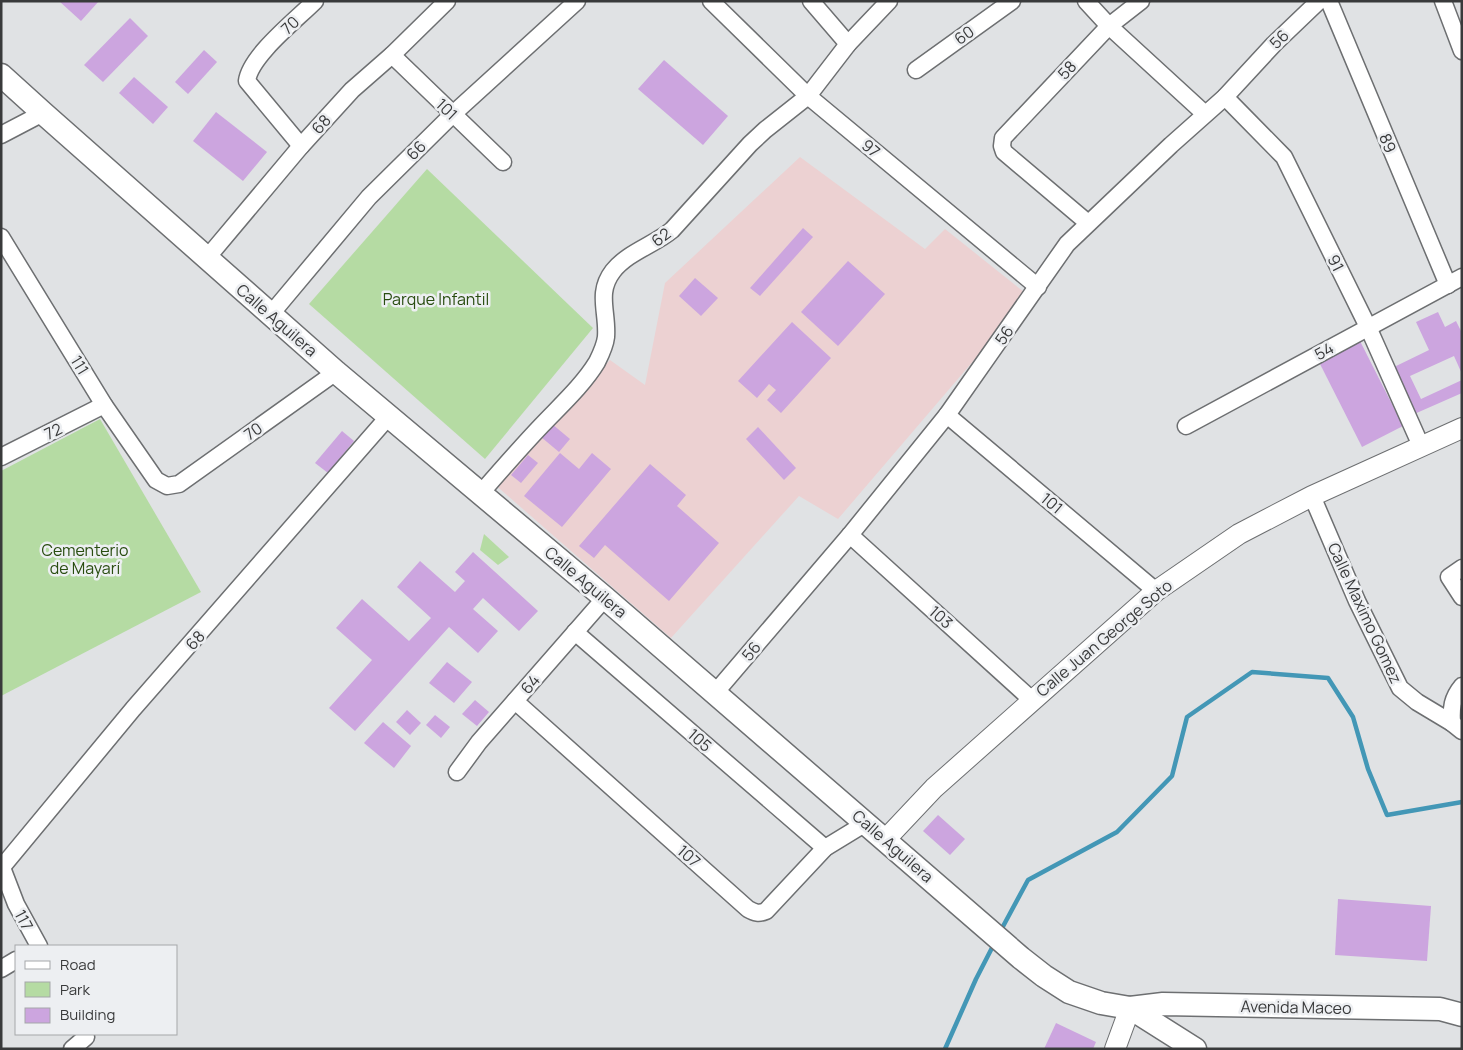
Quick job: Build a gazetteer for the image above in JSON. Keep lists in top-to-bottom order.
{
  "streets": {
    "main road": ["Calle Aguilera", "Avenida Maceo"],
    "street": [
      "70",
      "60",
      "56",
      "58",
      "101",
      "68",
      "89",
      "97",
      "66",
      "62",
      "91",
      "54",
      "111",
      "72",
      "Calle Maximo Gomez",
      "103",
      "Calle Juan George Soto",
      "64",
      "105",
      "107",
      "117"
    ]
  },
  "crossings": [
    ["70", "68"],
    ["70", "Calle Aguilera"],
    ["70", "111"],
    ["56", "58"],
    ["56", "101"],
    ["56", "97"],
    ["56", "91"],
    ["56", "Calle Aguilera"],
    ["56", "103"],
    ["101", "68"],
    ["101", "66"],
    ["101", "Calle Juan George Soto"],
    ["68", "Calle Aguilera"],
    ["68", "117"],
    ["89", "54"],
    ["97", "62"],
    ["66", "Calle Aguilera"],
    ["62", "Calle Aguilera"],
    ["91", "54"],
    ["91", "Calle Juan George Soto"],
    ["Calle Aguilera", "Calle Juan George Soto"],
    ["Calle Aguilera", "64"],
    ["Calle Aguilera", "107"],
    ["Calle Aguilera", "Avenida Maceo"],
    ["111", "72"],
    ["Calle Maximo Gomez", "Calle Juan George Soto"],
    ["103", "Calle Juan George Soto"],
    ["64", "105"],
    ["64", "107"],
    ["105", "107"]
  ],
  "parks": ["Parque Infantil", "Cementerio de Mayarí"],
  "legend": ["Road", "Park", "Building"]
}
